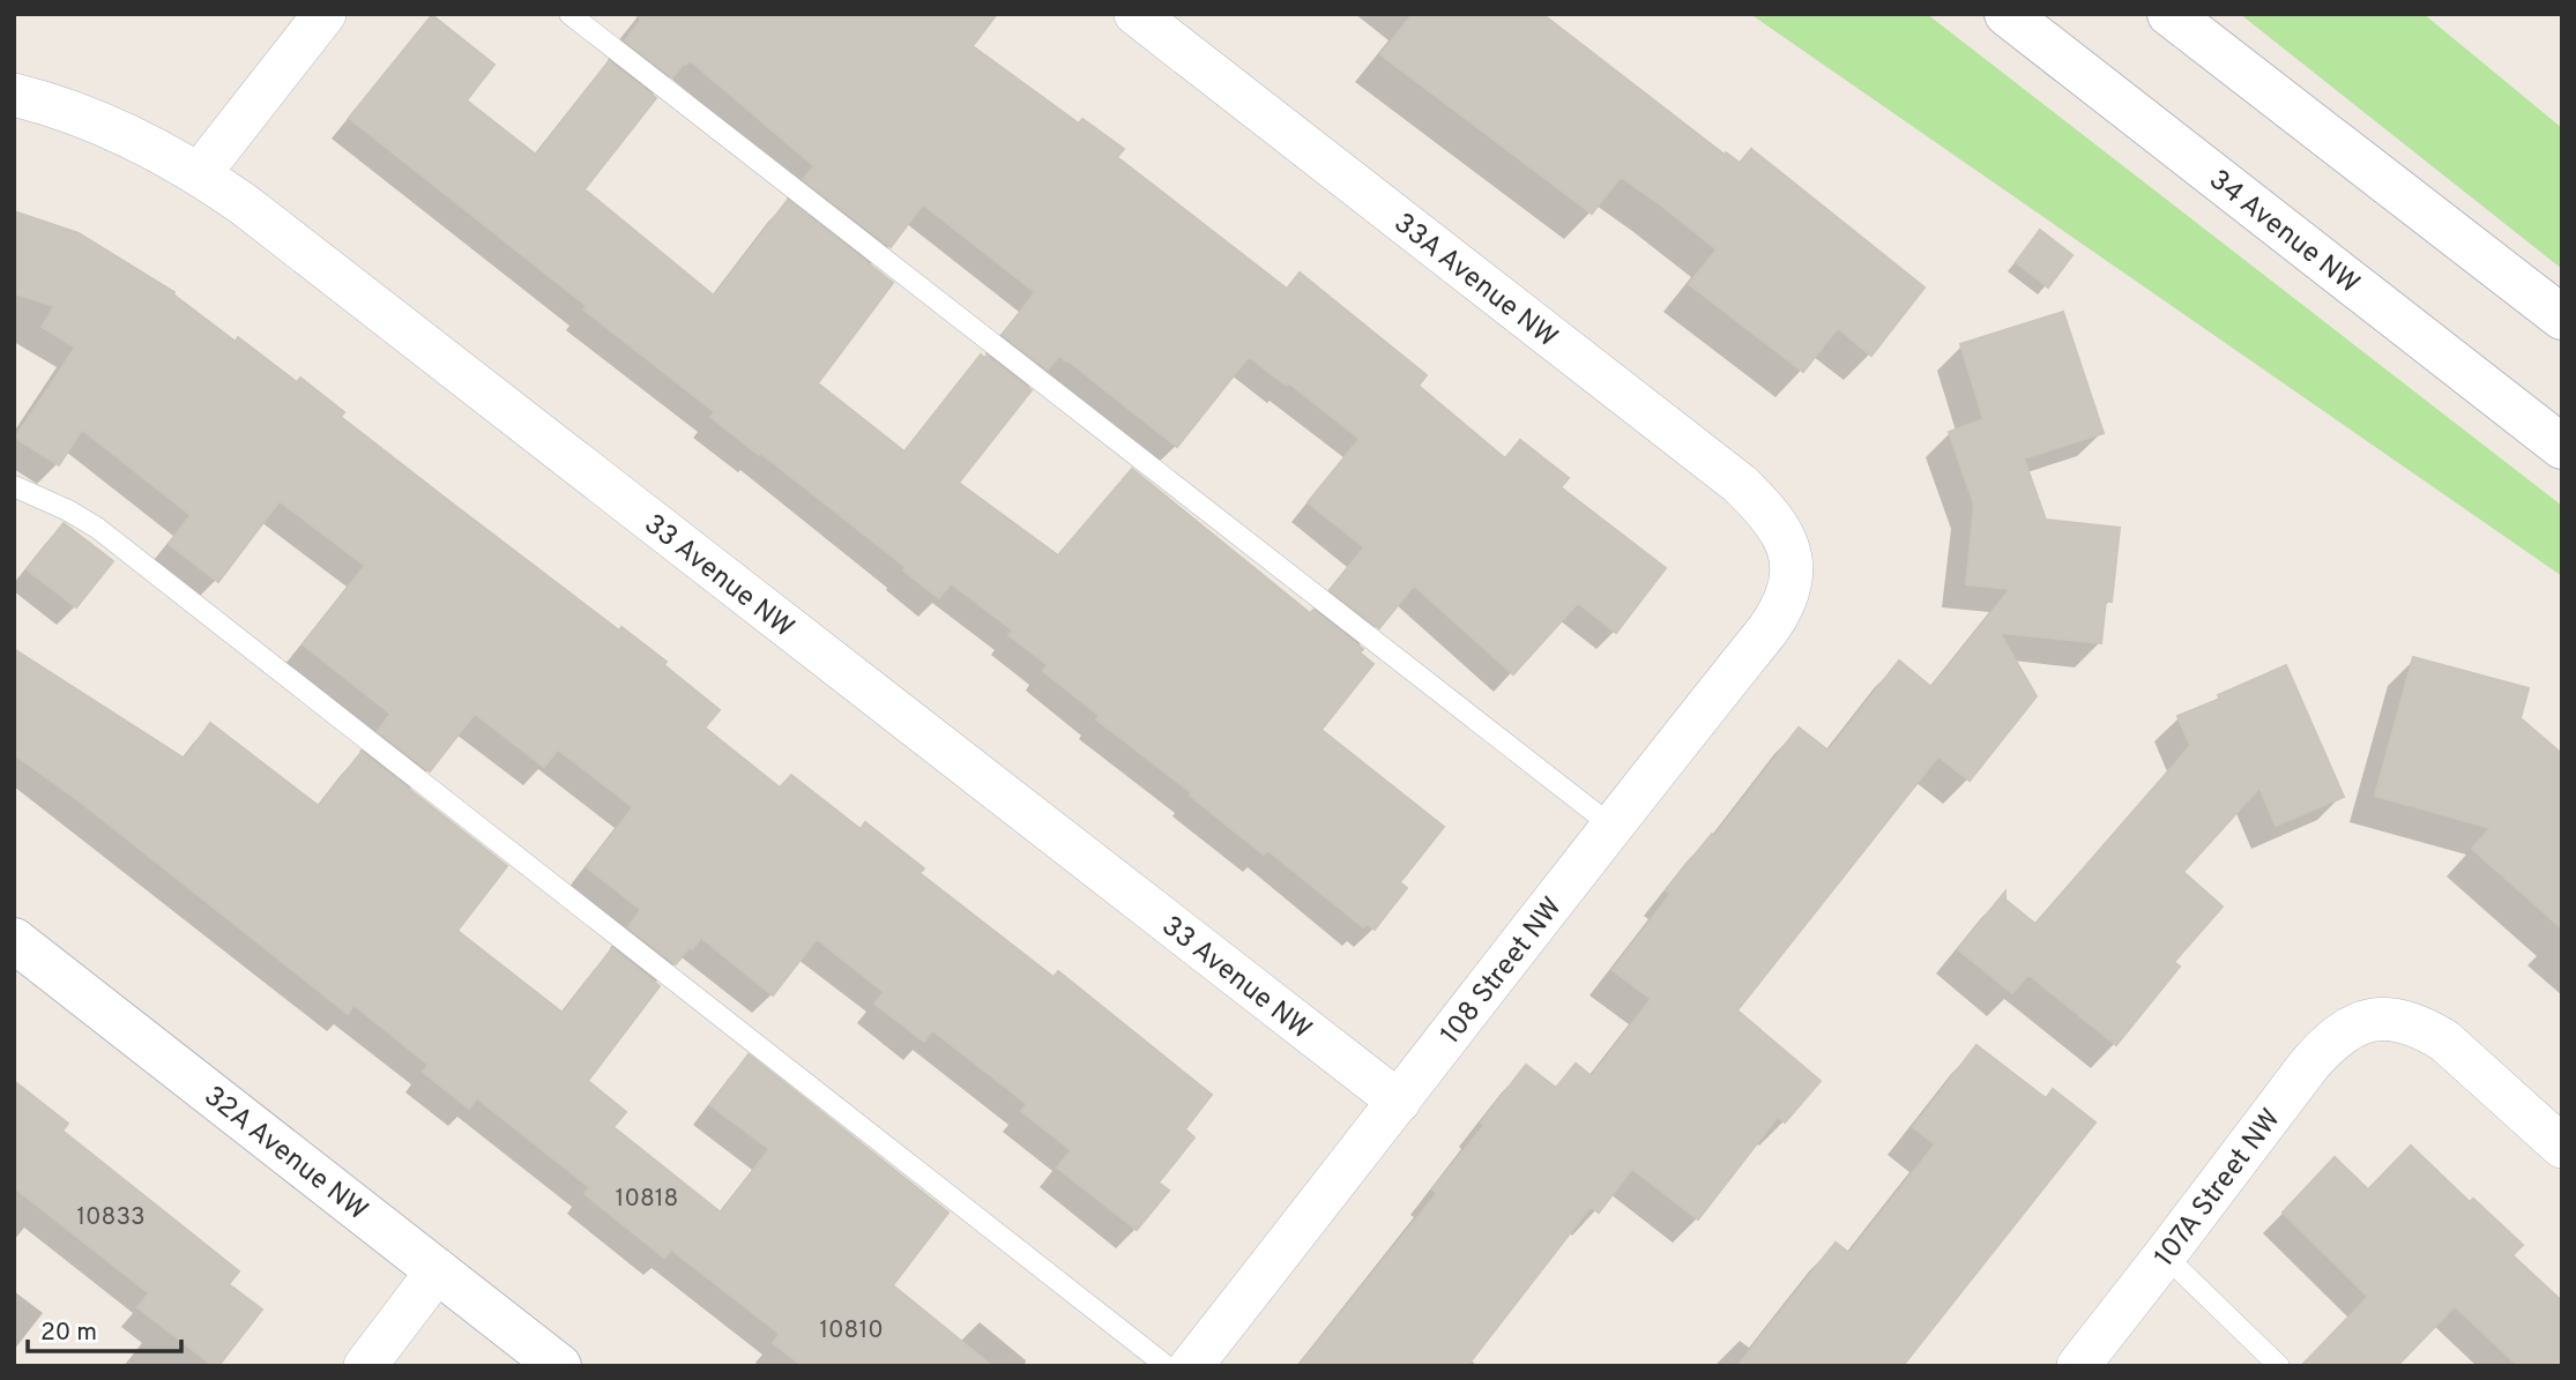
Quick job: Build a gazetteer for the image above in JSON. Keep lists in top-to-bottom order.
{
  "streets": {
    "main road": ["34 Avenue NW", "32A Avenue NW"],
    "street": [
      "33A Avenue NW",
      "33 Avenue NW",
      "108 Street NW",
      "107A Street NW"
    ]
  },
  "crossings": [
    ["33A Avenue NW", "108 Street NW"],
    ["33 Avenue NW", "108 Street NW"]
  ],
  "house_numbers": ["10818", "10833", "10810"],
  "scale_bar": "20 m"
}
